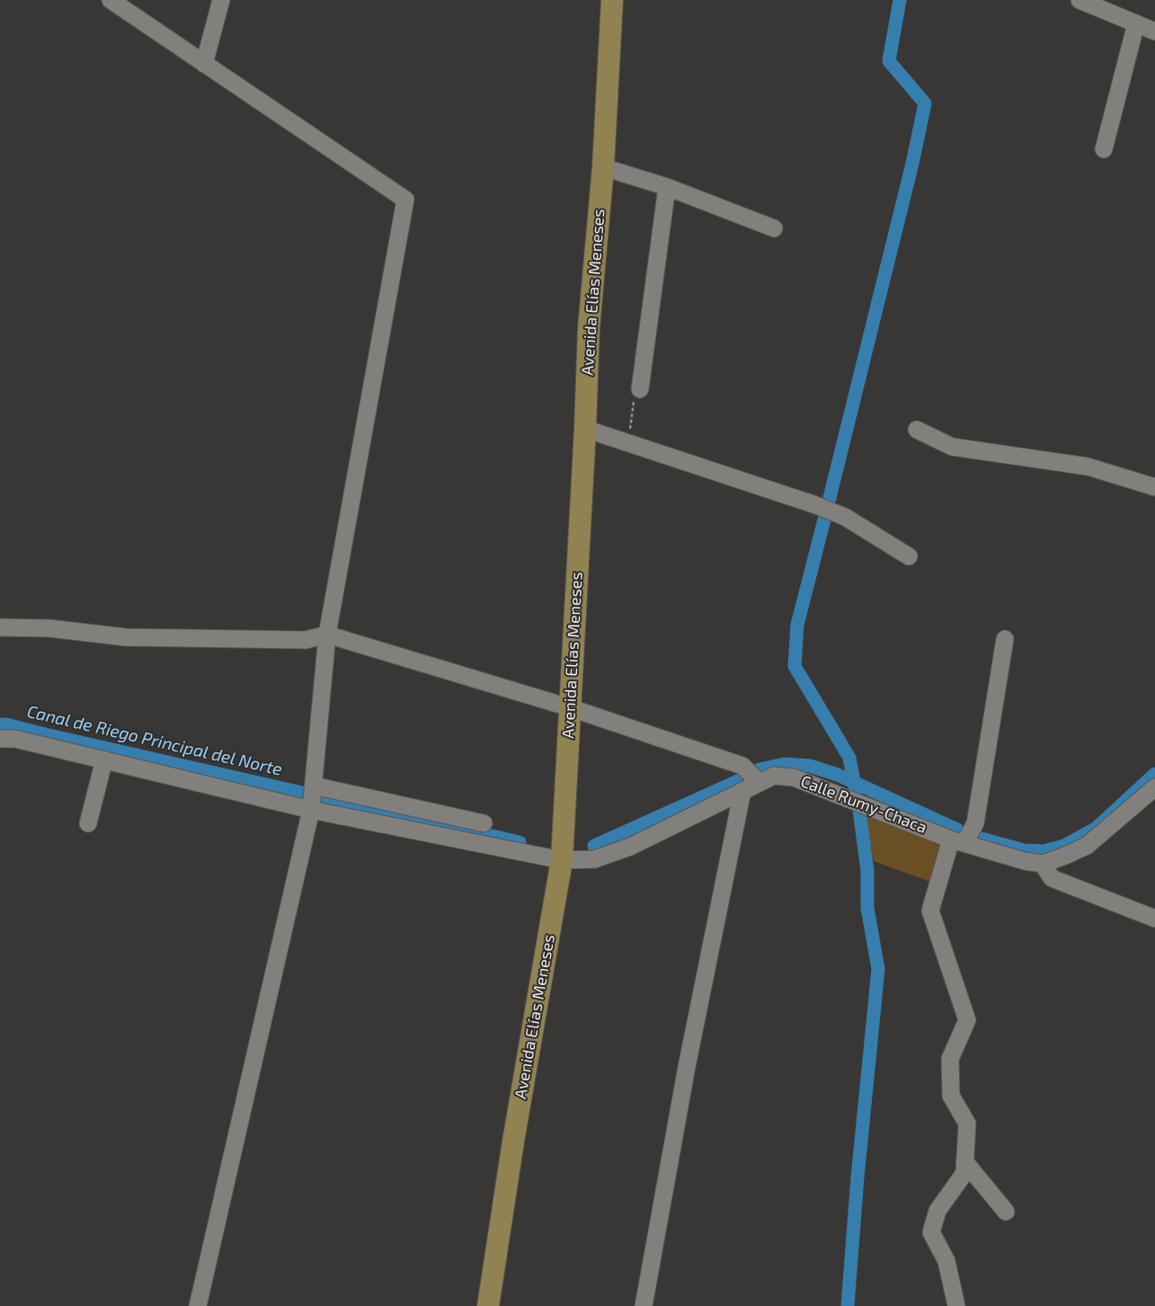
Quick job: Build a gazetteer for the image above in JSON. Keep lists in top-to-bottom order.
{
  "streets": {
    "main road": ["Avenida Elías Meneses"],
    "street": ["Calle Rumy-Chaca"]
  },
  "crossings": [
    ["Avenida Elías Meneses", "Calle Rumy-Chaca"]
  ],
  "water": ["Canal de Riego Principal del Norte"]
}
